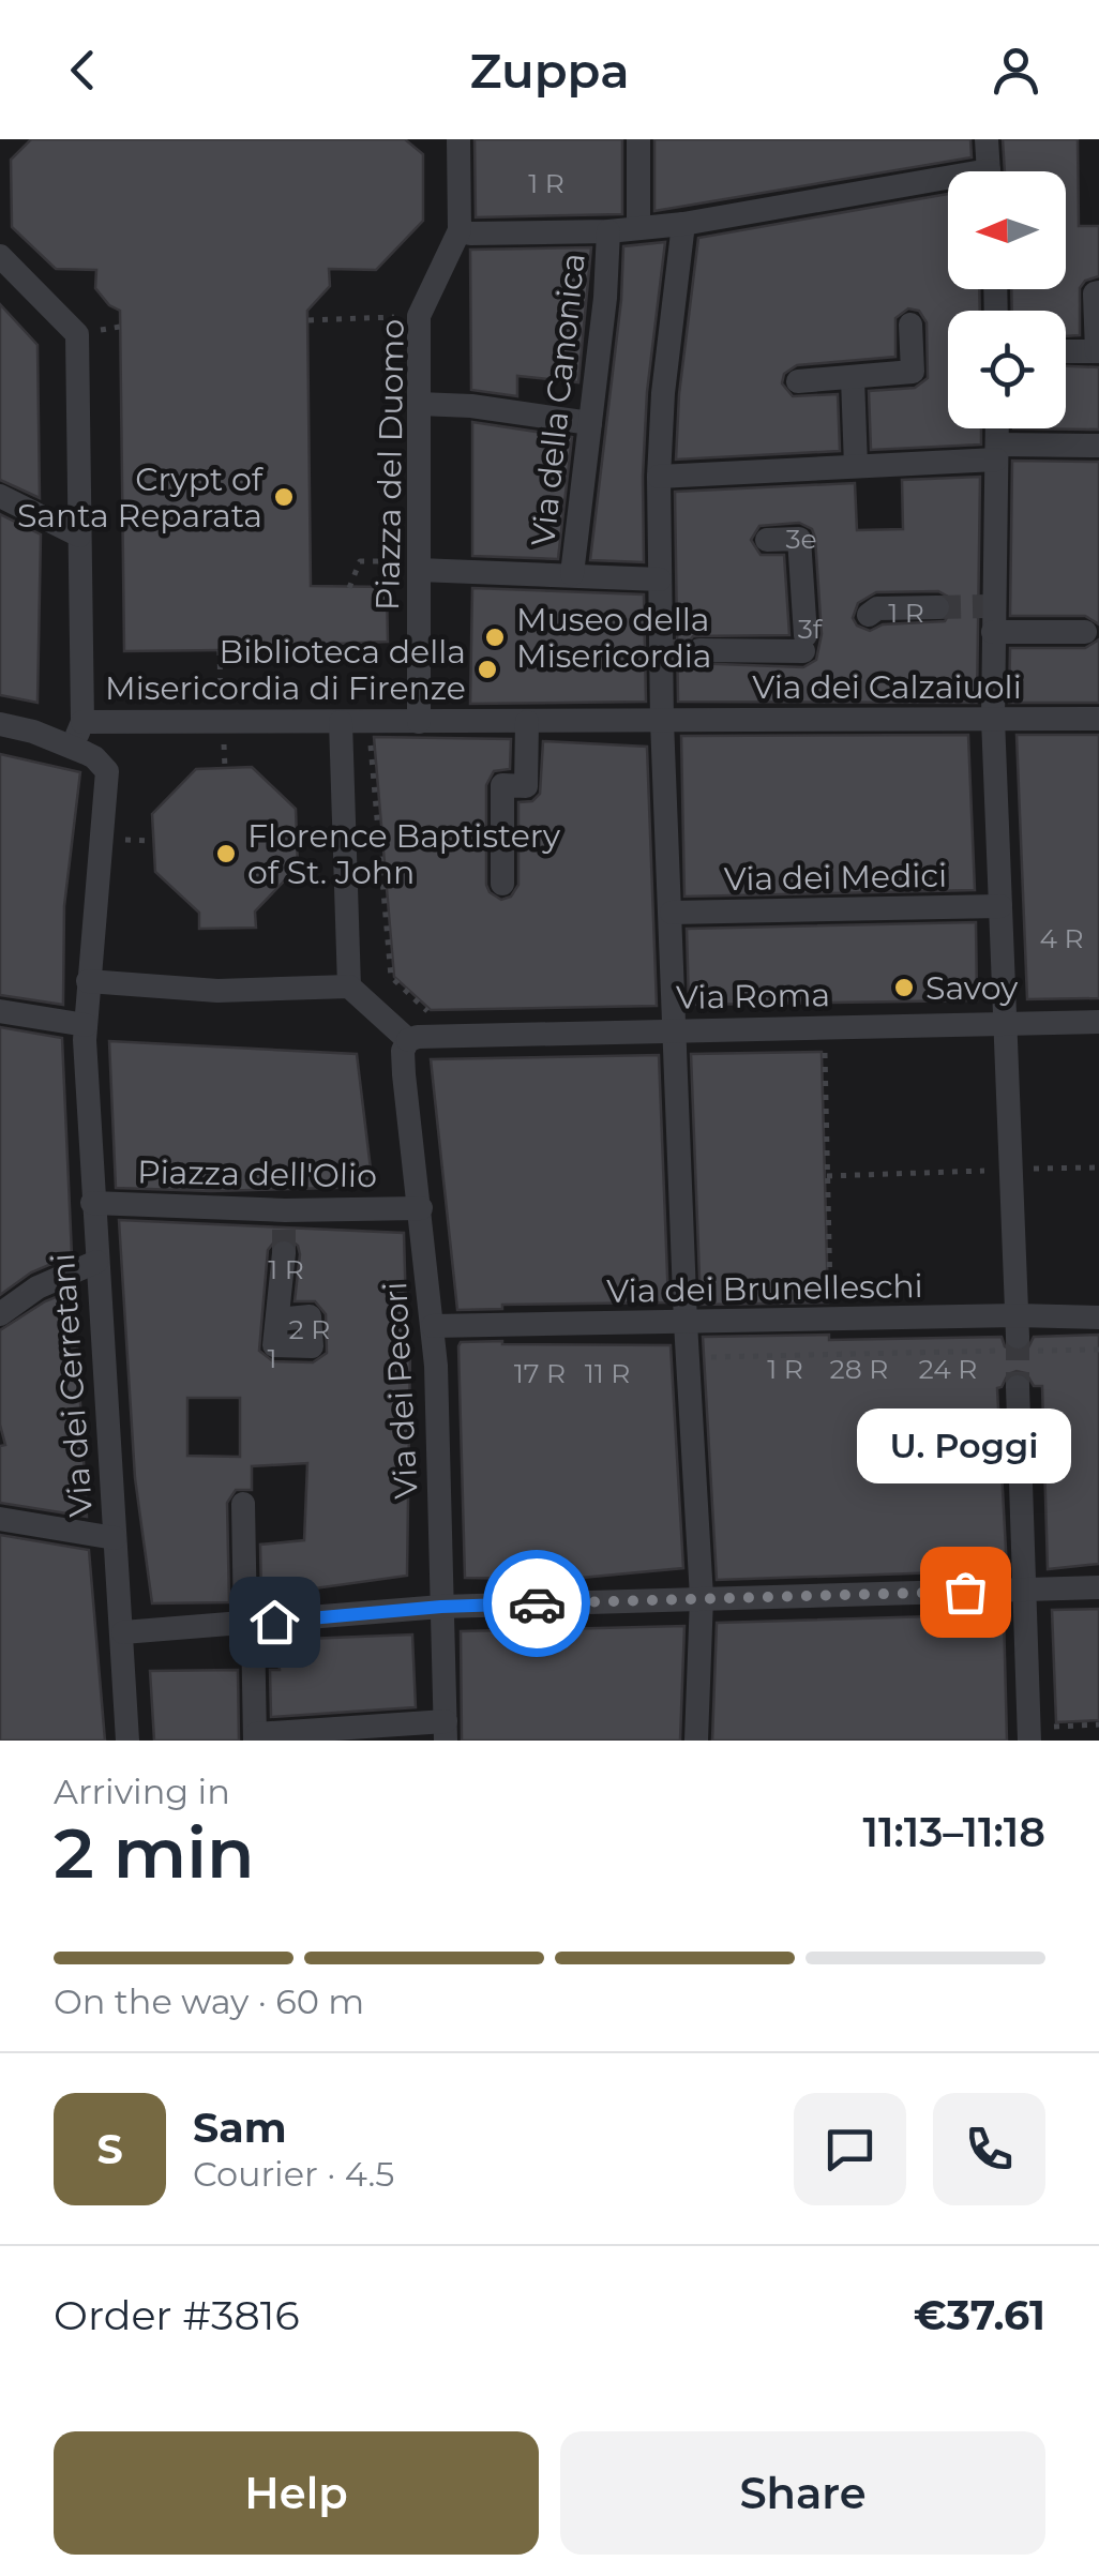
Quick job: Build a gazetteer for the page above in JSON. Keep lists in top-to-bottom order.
{
  "streets": {
    "street": [
      "Via della Canonica",
      "Piazza del Duomo",
      "Via dei Calzaiuoli",
      "Via dei Medici",
      "Via Roma",
      "Piazza dell'Olio",
      "Via dei Brunelleschi",
      "Via dei Cerretani",
      "Via dei Pecori"
    ]
  },
  "crossings": [
    ["Piazza del Duomo", "Via dei Calzaiuoli"],
    ["Via Roma", "Via dei Pecori"],
    ["Piazza dell'Olio", "Via dei Cerretani"],
    ["Piazza dell'Olio", "Via dei Pecori"],
    ["Via dei Brunelleschi", "Via dei Pecori"]
  ],
  "places": [
    "Crypt of Santa Reparata",
    "Museo della Misericordia",
    "Biblioteca della Misericordia di Firenze",
    "Florence Baptistery of St. John",
    "Savoy",
    "U. Poggi"
  ],
  "house_numbers": [
    "1 R",
    "3e",
    "1 R",
    "3f",
    "4 R",
    "1 R",
    "2 R",
    "1",
    "1 R",
    "28 R",
    "24 R",
    "17 R",
    "11 R"
  ],
  "north": "left",
  "page": {
    "header": "Zuppa",
    "bubble": "U. Poggi",
    "heading": ["2 min", "Arriving in", "11:13–11:18"],
    "panel": [
      "Sam",
      "Courier · 4.5",
      "Order #3816",
      "€37.61"
    ],
    "bar": "On the way · 60 m",
    "round": "S",
    "buttons": ["Help", "Share"]
  }
}
